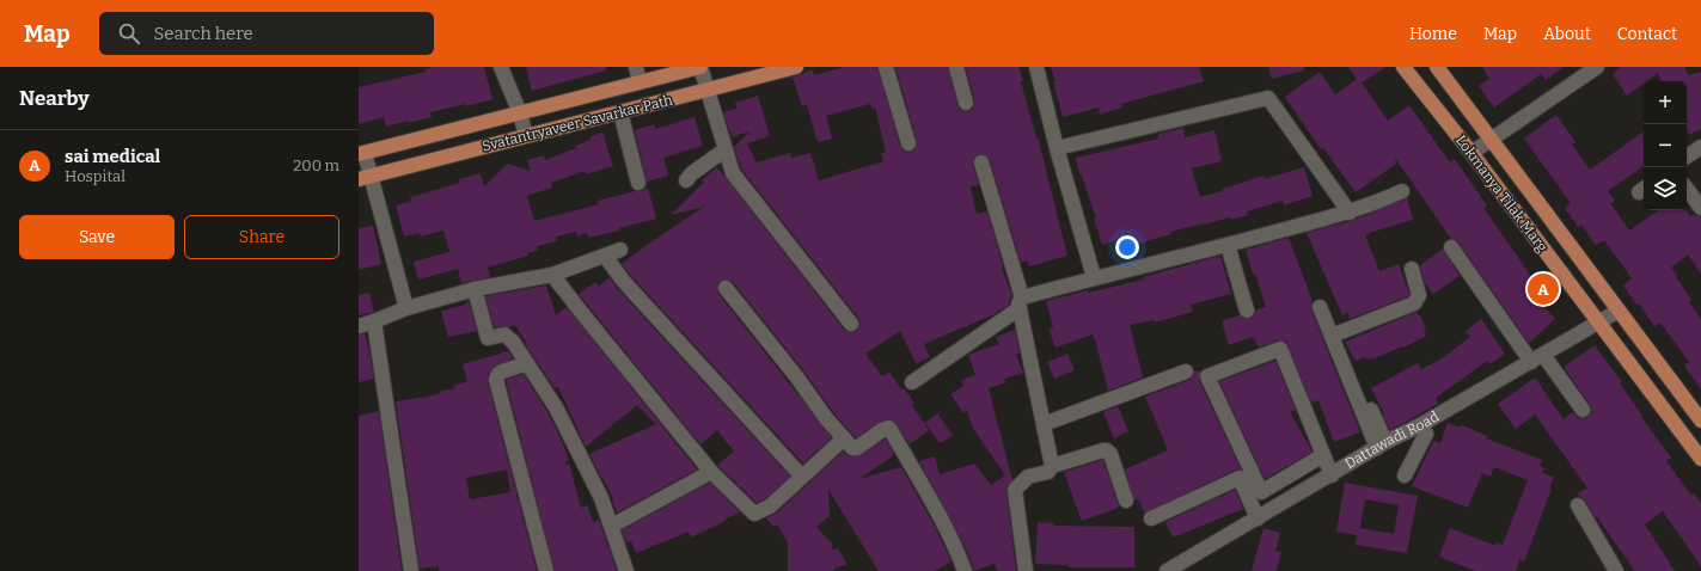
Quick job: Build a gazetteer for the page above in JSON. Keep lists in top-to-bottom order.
{
  "streets": {
    "main road": ["Svatantryaveer Savarkar Path", "Lokmanya Tilak Marg"],
    "street": ["Dattawadi Road"]
  },
  "crossings": [
    ["Lokmanya Tilak Marg", "Dattawadi Road"]
  ],
  "page": {
    "header": "Map",
    "search": "Search here",
    "nav": [
      "Home",
      "Map",
      "About",
      "Contact"
    ],
    "heading": "Nearby",
    "map_buttons": ["+", "−"],
    "list": [
      {
        "mark": "A",
        "name": "sai medical",
        "note": "Hospital",
        "value": "200 m"
      }
    ],
    "buttons": ["Save", "Share"],
    "pins": "A"
  }
}
